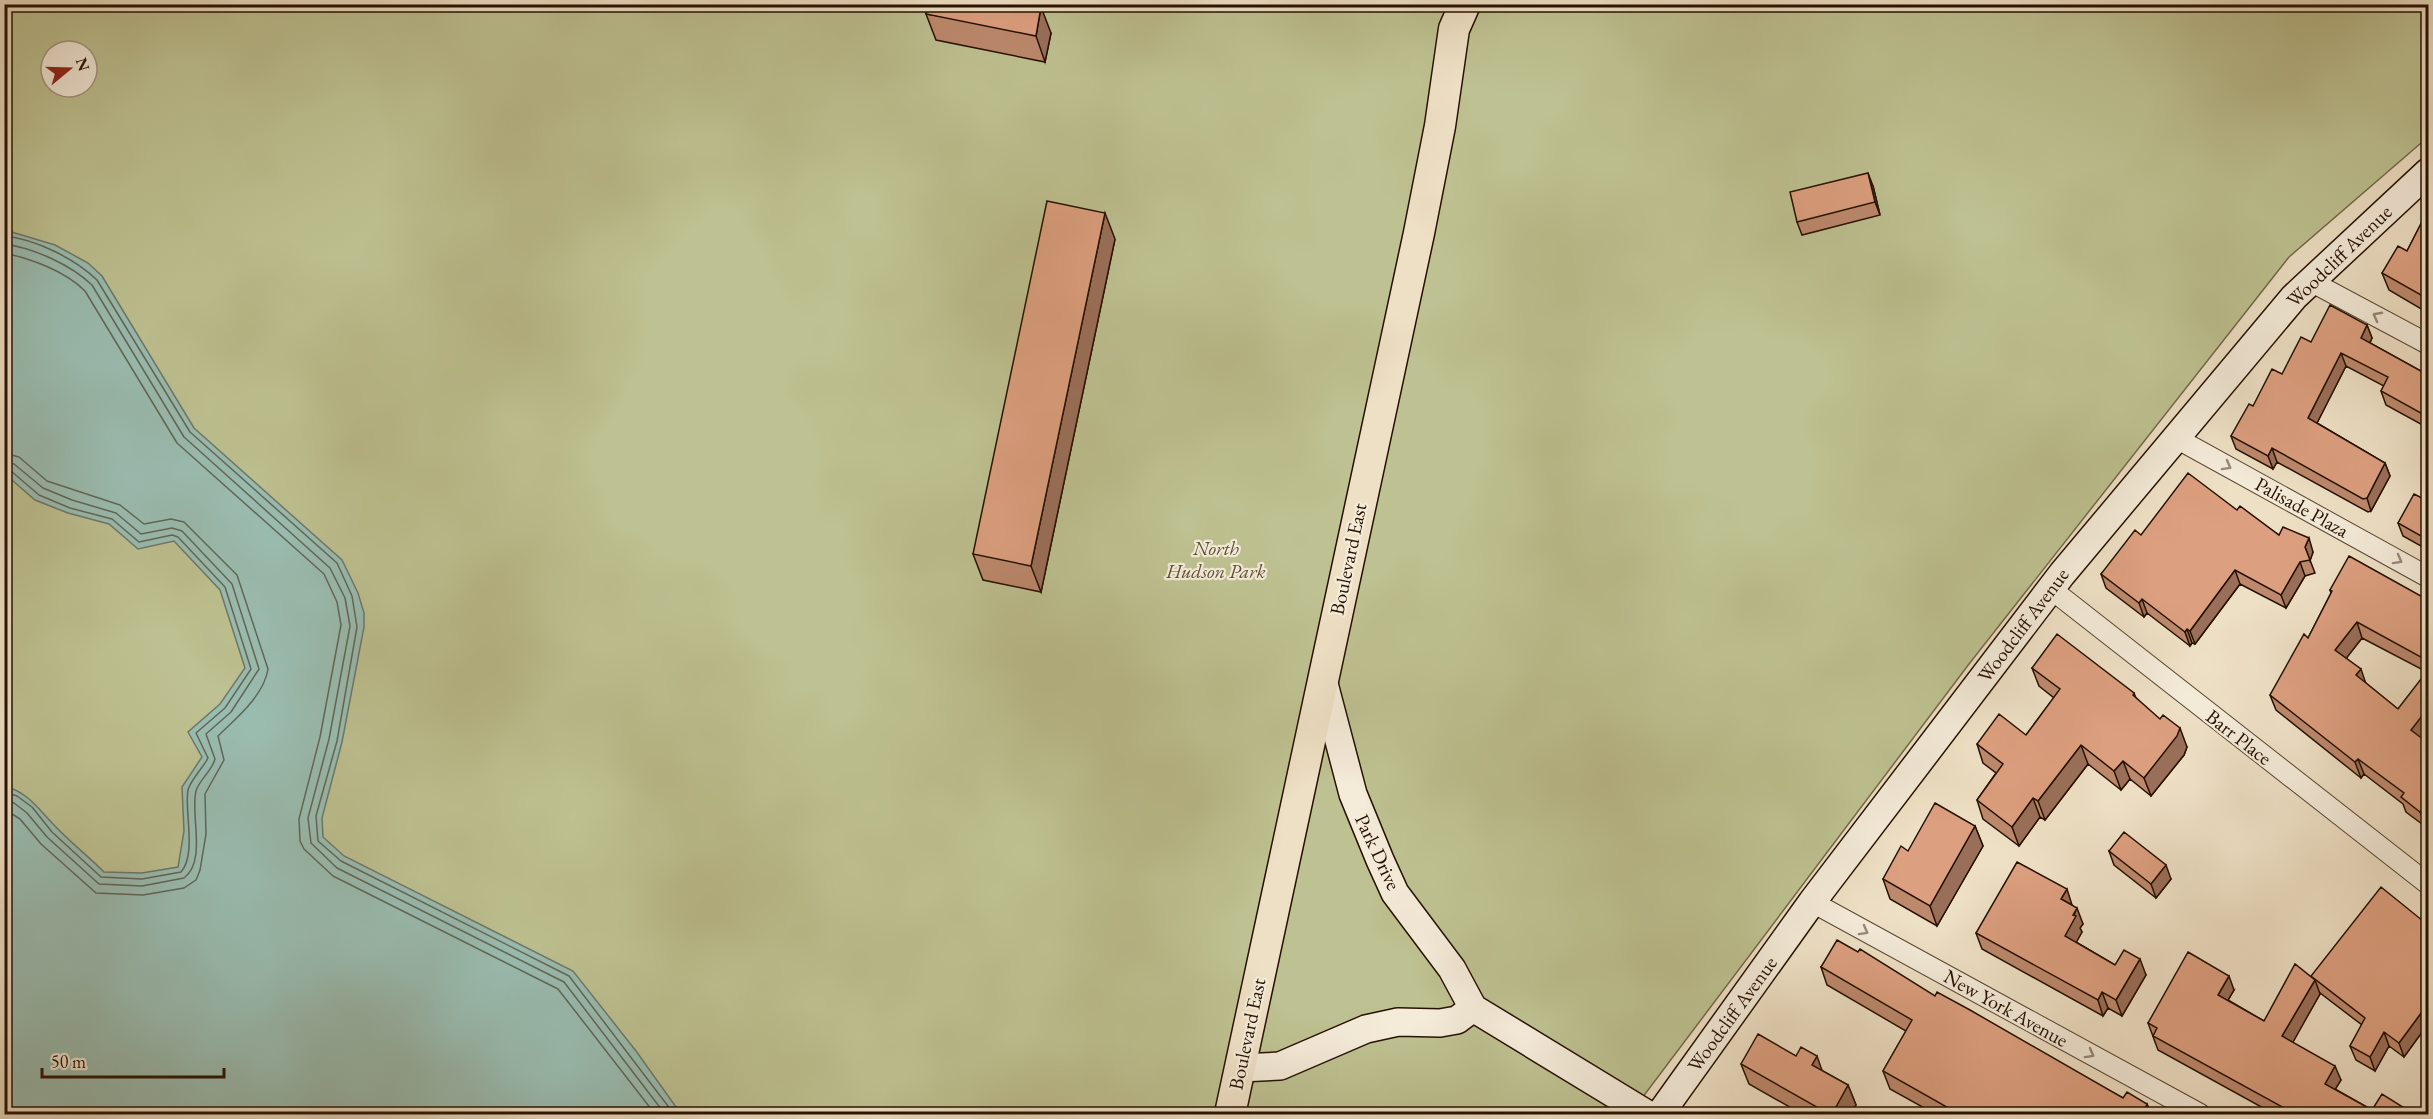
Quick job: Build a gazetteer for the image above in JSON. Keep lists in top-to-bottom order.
{
  "streets": {
    "main road": ["Woodcliff Avenue", "Boulevard East", "Park Drive"],
    "street": ["Palisade Plaza", "Barr Place", "New York Avenue"]
  },
  "crossings": [
    ["Woodcliff Avenue", "Palisade Plaza"],
    ["Woodcliff Avenue", "Barr Place"],
    ["Woodcliff Avenue", "New York Avenue"],
    ["Boulevard East", "Park Drive"]
  ],
  "one_way": ["Palisade Plaza", "New York Avenue"],
  "parks": ["North Hudson Park"],
  "scale_bar": "50 m",
  "north": "right"
}
